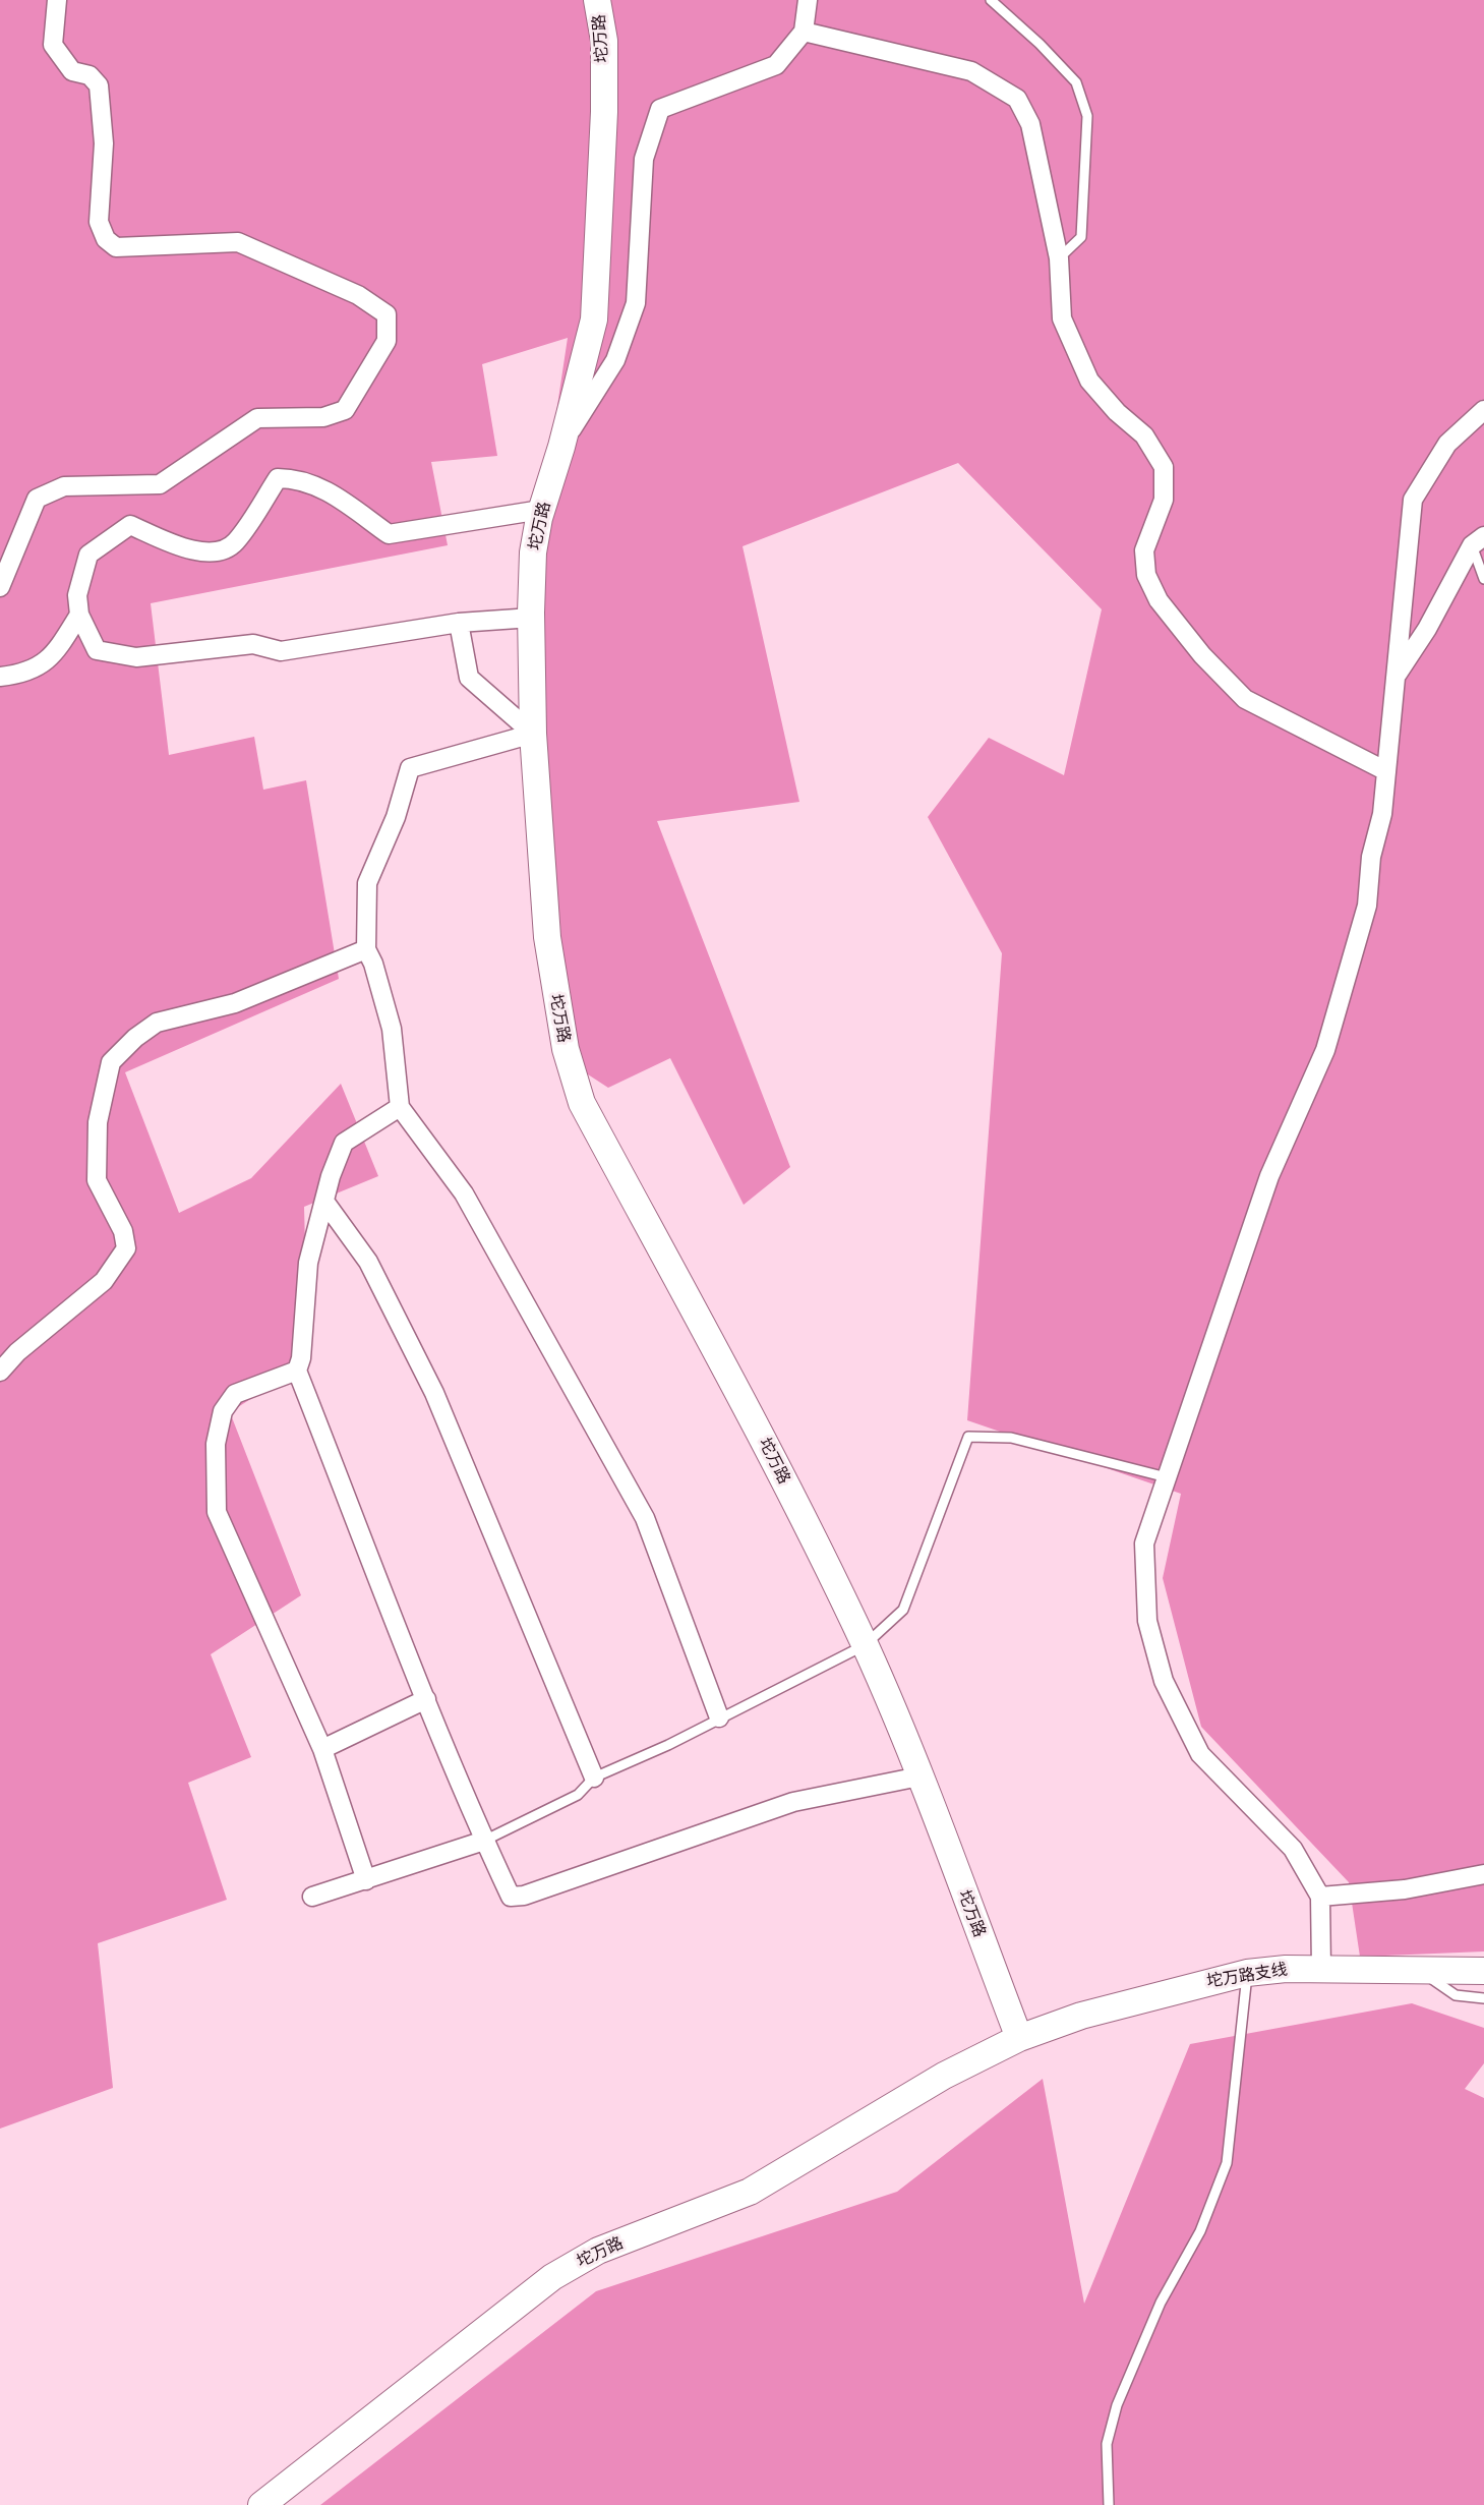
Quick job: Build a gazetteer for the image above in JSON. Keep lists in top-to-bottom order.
{
  "streets": {
    "main road": ["坨万路", "坨万路支线"]
  },
  "crossings": [
    ["坨万路", "坨万路支线"]
  ]
}
